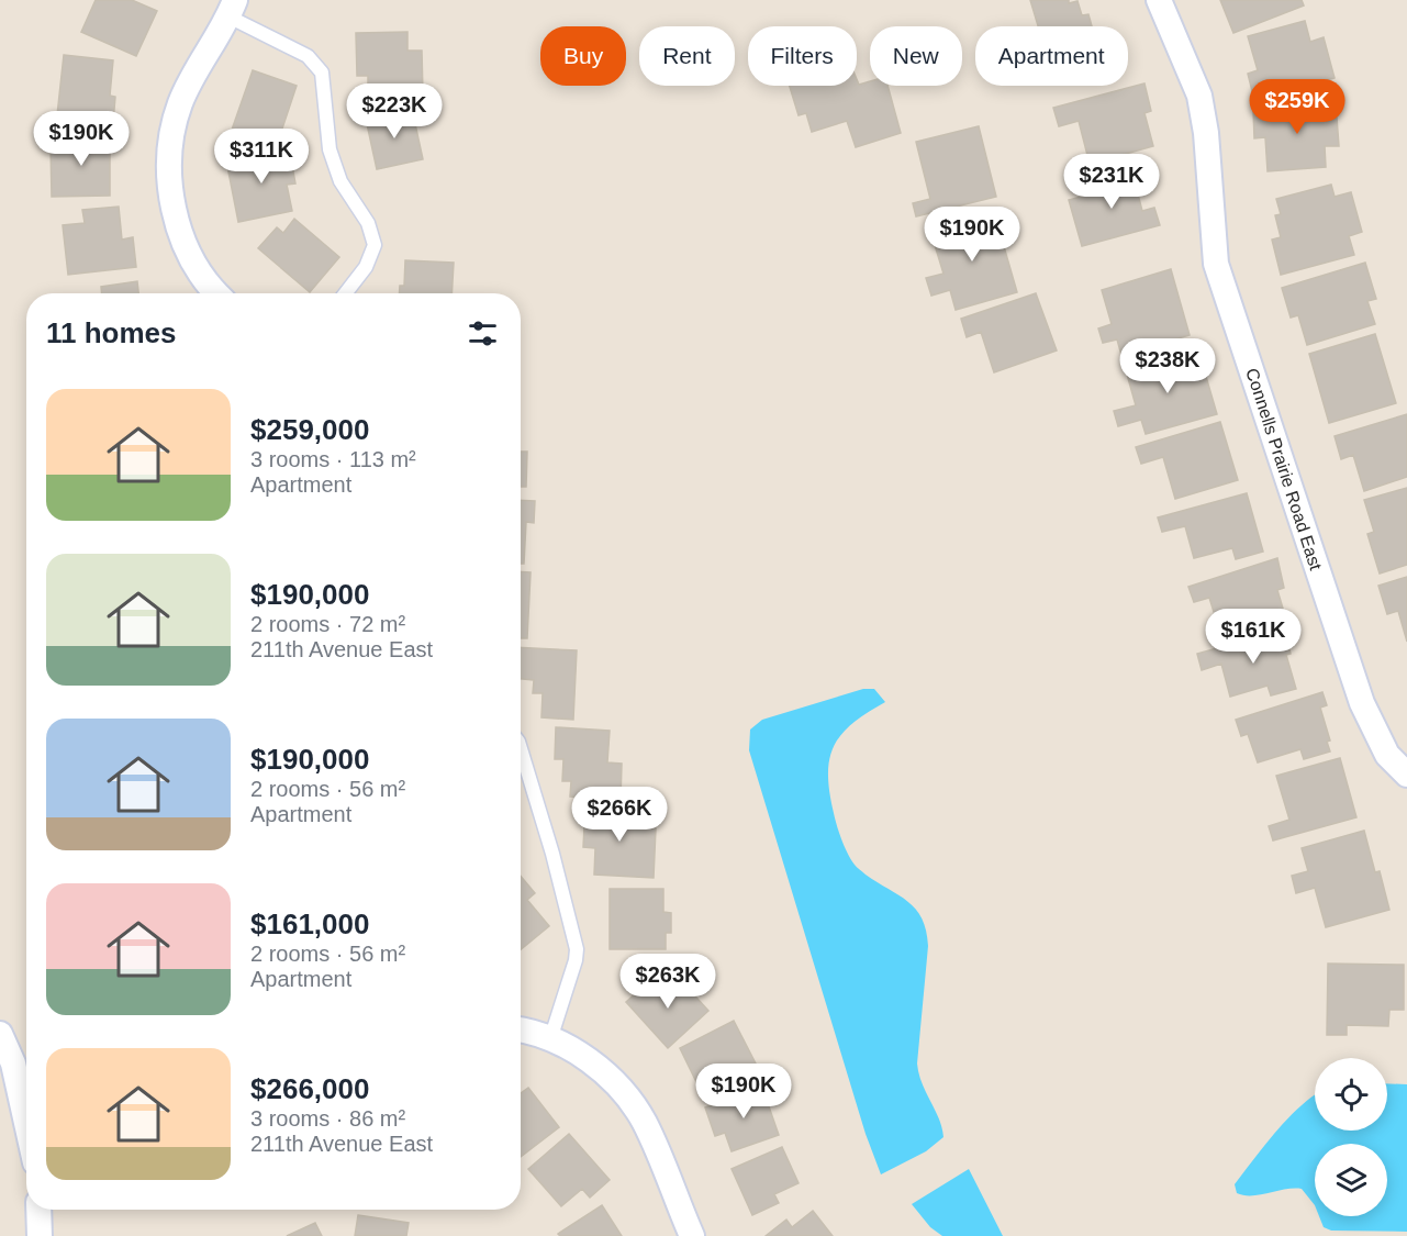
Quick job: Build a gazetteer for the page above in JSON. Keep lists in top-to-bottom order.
{
  "streets": {
    "street": ["Connells Prairie Road East"]
  },
  "page": {
    "chip": [
      "Buy",
      "Rent",
      "Filters",
      "New",
      "Apartment"
    ],
    "price": [
      "$259K",
      "$223K",
      "$190K",
      "$311K",
      "$231K",
      "$190K",
      "$238K",
      "$161K",
      "$266K",
      "$263K",
      "$190K"
    ],
    "heading": "11 homes",
    "list": [
      {
        "name": "$259,000",
        "note": "3 rooms · 113 m² · Apartment"
      },
      {
        "name": "$190,000",
        "note": "2 rooms · 72 m² · 211th Avenue East"
      },
      {
        "name": "$190,000",
        "note": "2 rooms · 56 m² · Apartment"
      },
      {
        "name": "$161,000",
        "note": "2 rooms · 56 m² · Apartment"
      },
      {
        "name": "$266,000",
        "note": "3 rooms · 86 m² · 211th Avenue East"
      }
    ]
  }
}
